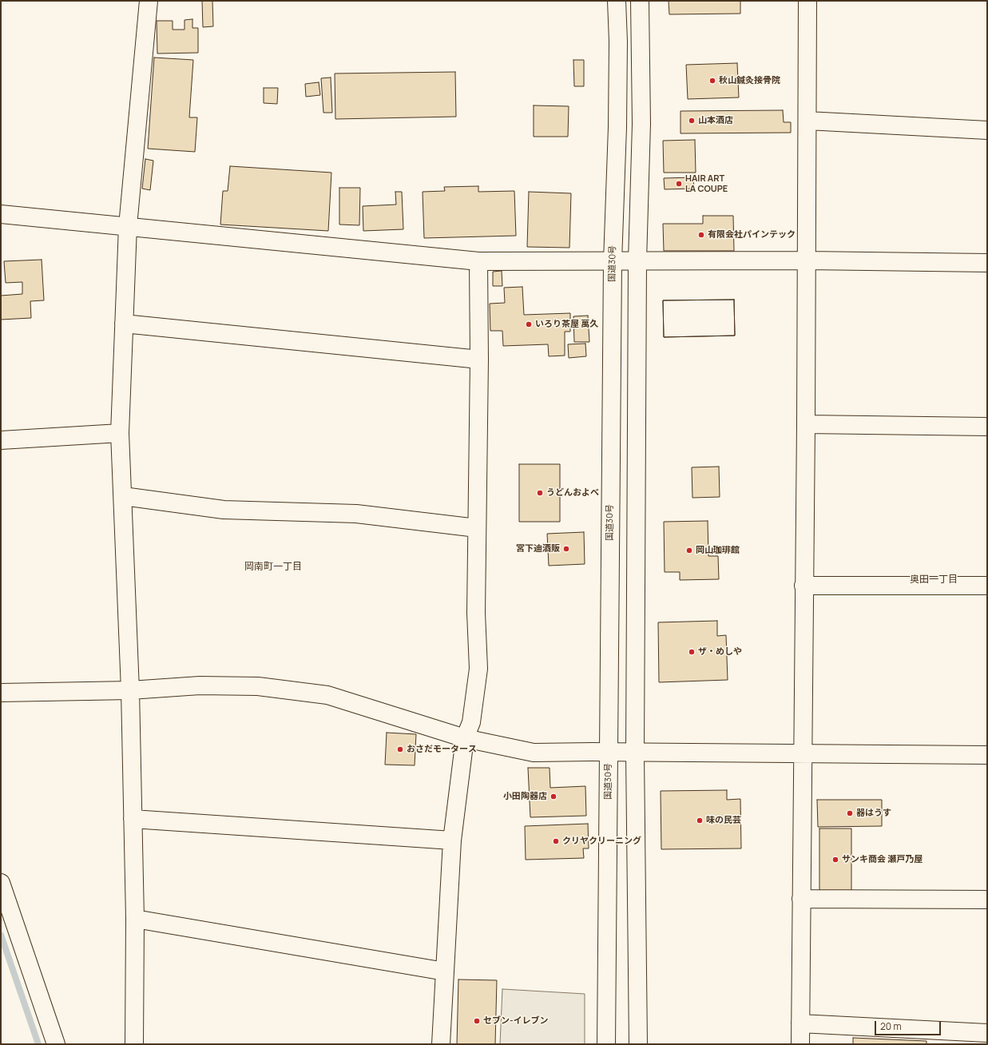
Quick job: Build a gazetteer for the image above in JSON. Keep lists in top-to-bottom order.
{
  "streets": {
    "main road": ["国道30号"]
  },
  "districts": ["岡南町一丁目", "奥田一丁目"],
  "places": [
    "秋山鍼灸接骨院",
    "山本酒店",
    "HAIR ART LA COUPE",
    "有限会社パインテック",
    "いろり茶屋 萬久",
    "うどんおよべ",
    "宮下迪酒販",
    "岡山珈琲館",
    "ザ・めしや",
    "おさだモータース",
    "小田陶器店",
    "器はうす",
    "味の民芸",
    "クリヤクリーニング",
    "サンキ商会 瀬戸乃屋",
    "セブン-イレブン"
  ],
  "scale_bar": "20 m"
}
